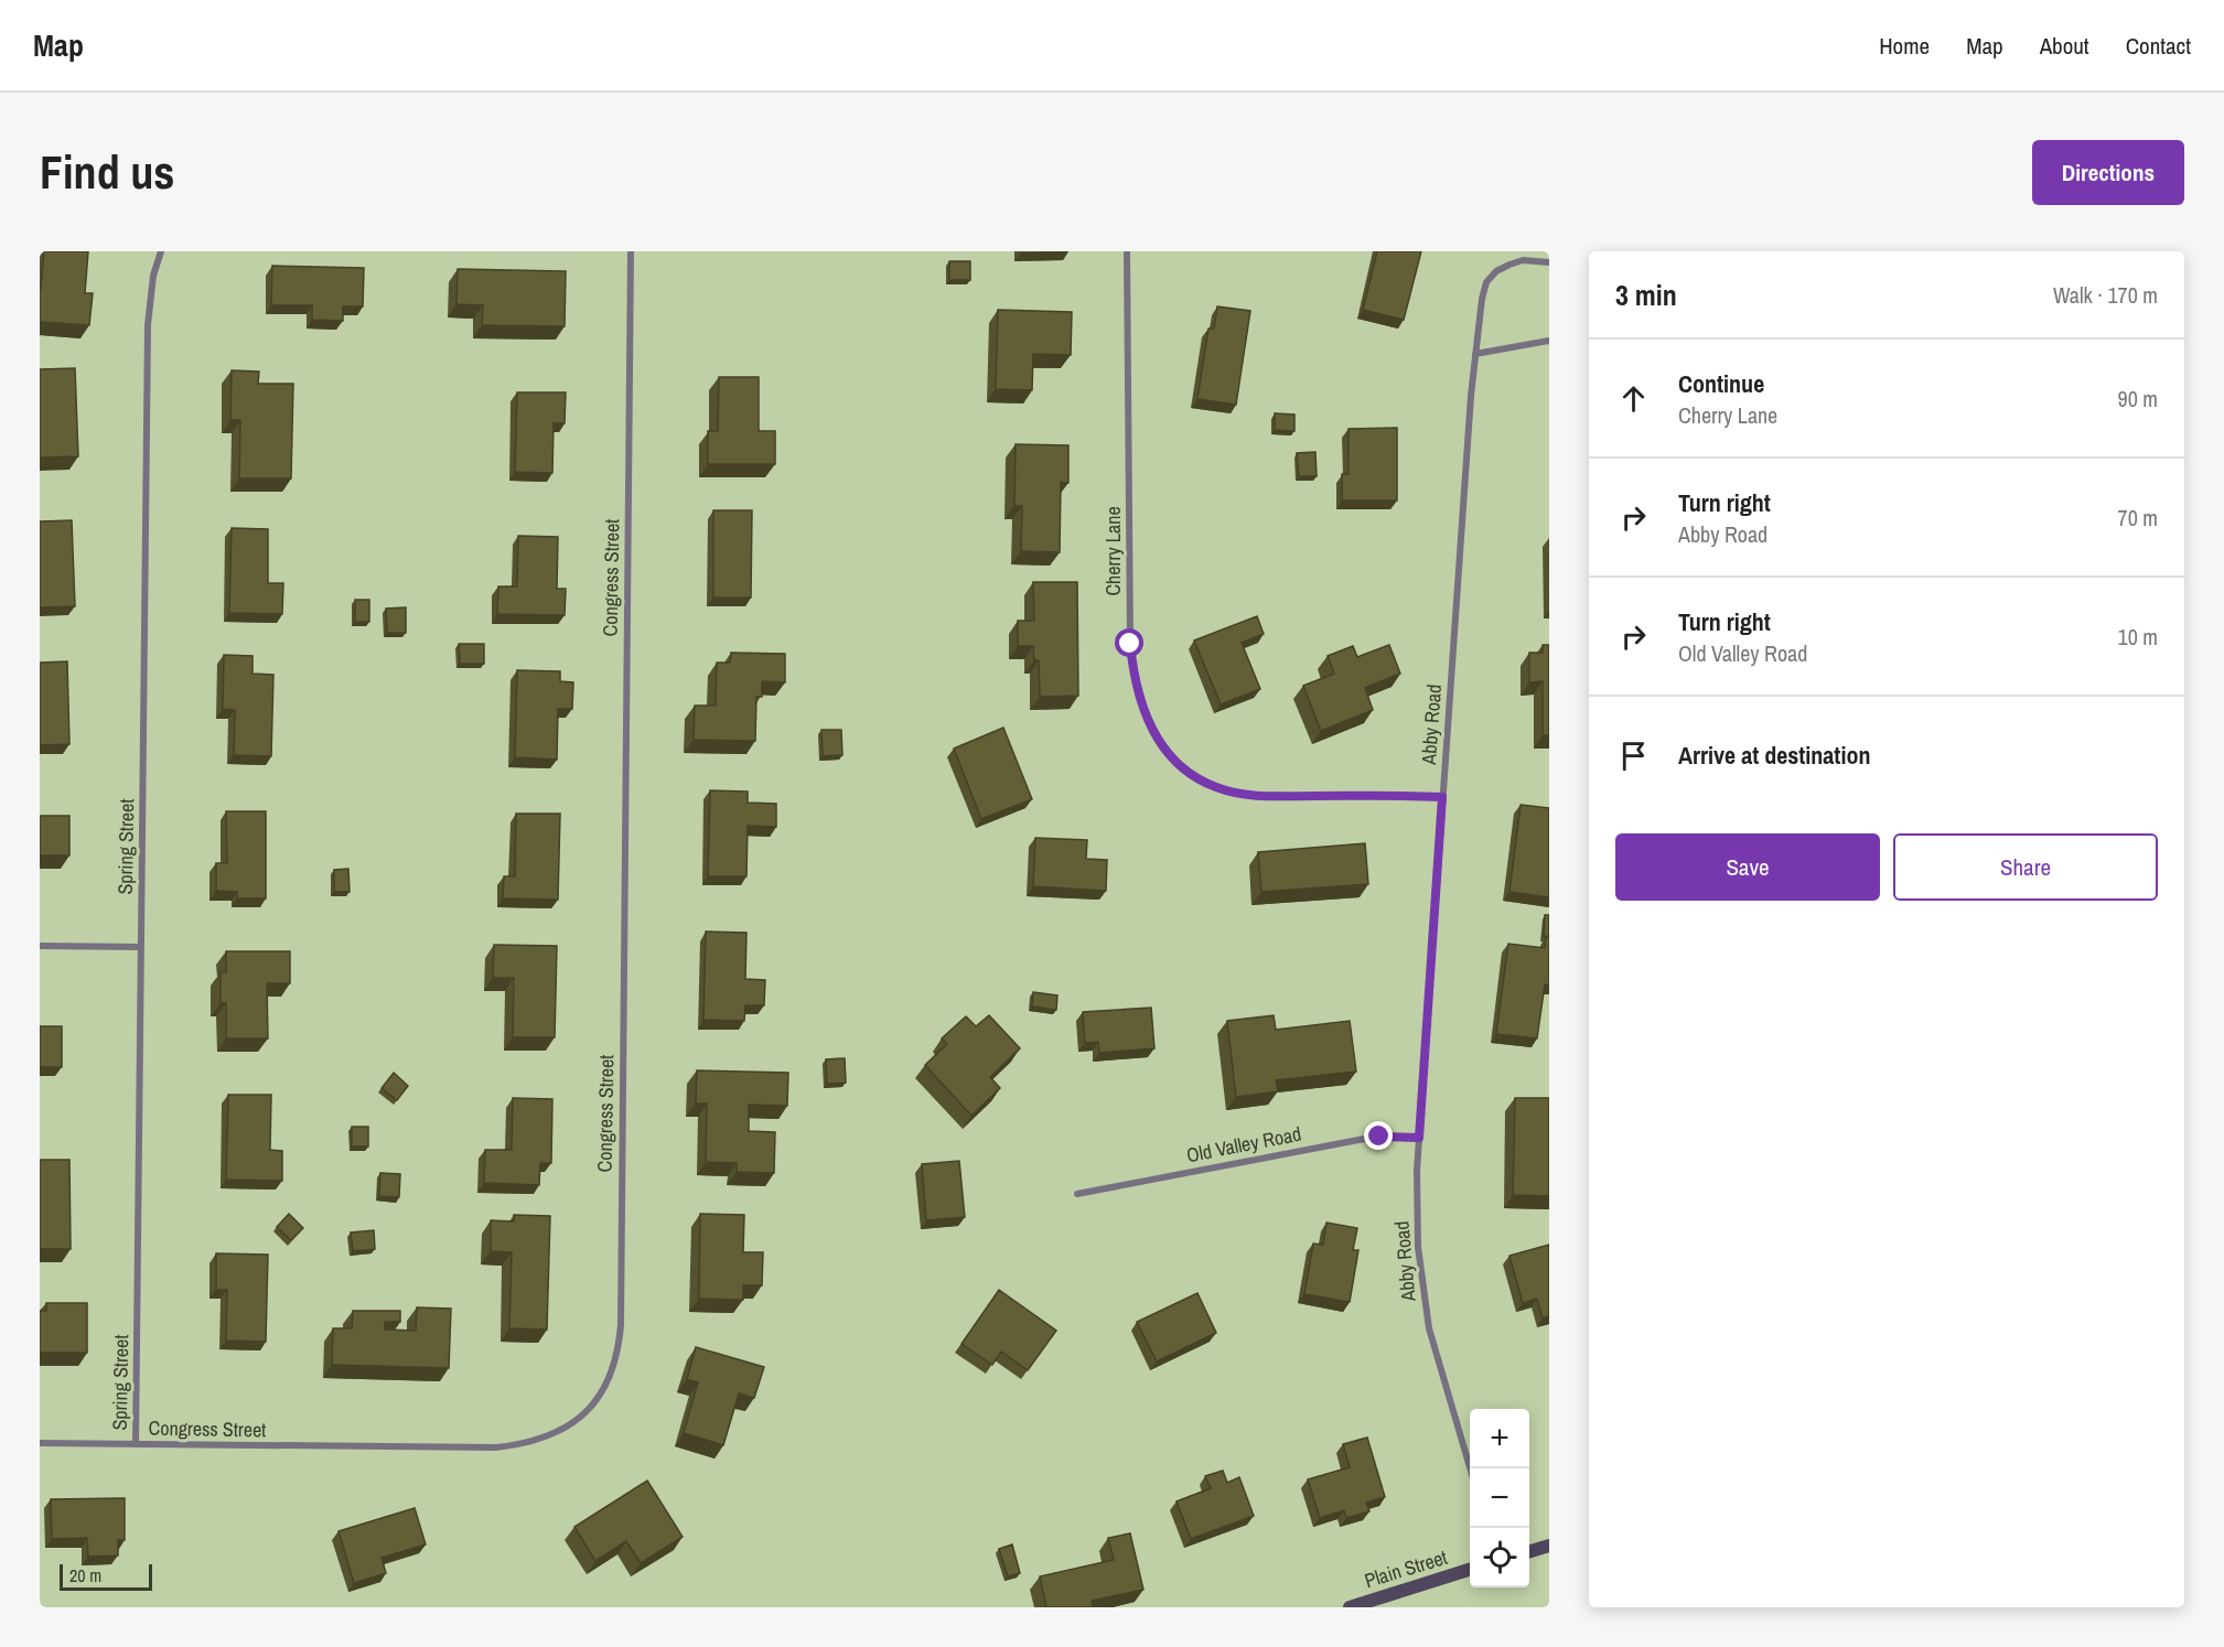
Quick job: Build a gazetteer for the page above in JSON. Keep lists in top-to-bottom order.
{
  "streets": {
    "street": [
      "Cherry Lane",
      "Congress Street",
      "Abby Road",
      "Spring Street",
      "Old Valley Road",
      "Plain Street"
    ]
  },
  "crossings": [
    ["Cherry Lane", "Abby Road"],
    ["Congress Street", "Spring Street"],
    ["Abby Road", "Old Valley Road"]
  ],
  "scale_bar": "20 m",
  "page": {
    "header": "Map",
    "nav": [
      "Home",
      "Map",
      "About",
      "Contact"
    ],
    "buttons": [
      "Directions",
      ["Save", "Share"]
    ],
    "title": "Find us",
    "heading": ["3 min", "Walk · 170 m"],
    "list": [
      ["Continue", "Cherry Lane", "90 m"],
      ["Turn right", "Abby Road", "70 m"],
      ["Turn right", "Old Valley Road", "10 m"],
      "Arrive at destination"
    ],
    "map_buttons": ["+", "−"],
    "scale": "20 m"
  }
}
